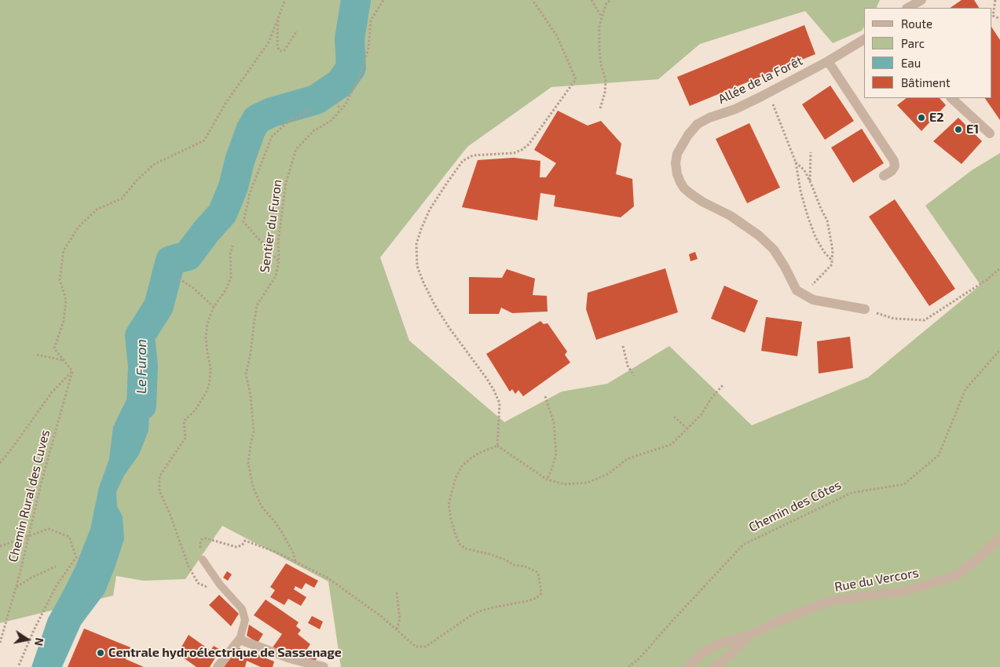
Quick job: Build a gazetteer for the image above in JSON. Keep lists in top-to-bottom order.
{
  "streets": {
    "street": ["Allée de la Forêt", "Rue du Vercors"],
    "path": ["Sentier du Furon", "Chemin Rural des Cuves", "Chemin des Côtes"]
  },
  "water": ["Le Furon"],
  "places": ["E2", "E1", "Centrale hydroélectrique de Sassenage"],
  "legend": [
    "Route",
    "Parc",
    "Eau",
    "Bâtiment"
  ],
  "north": "right"
}
